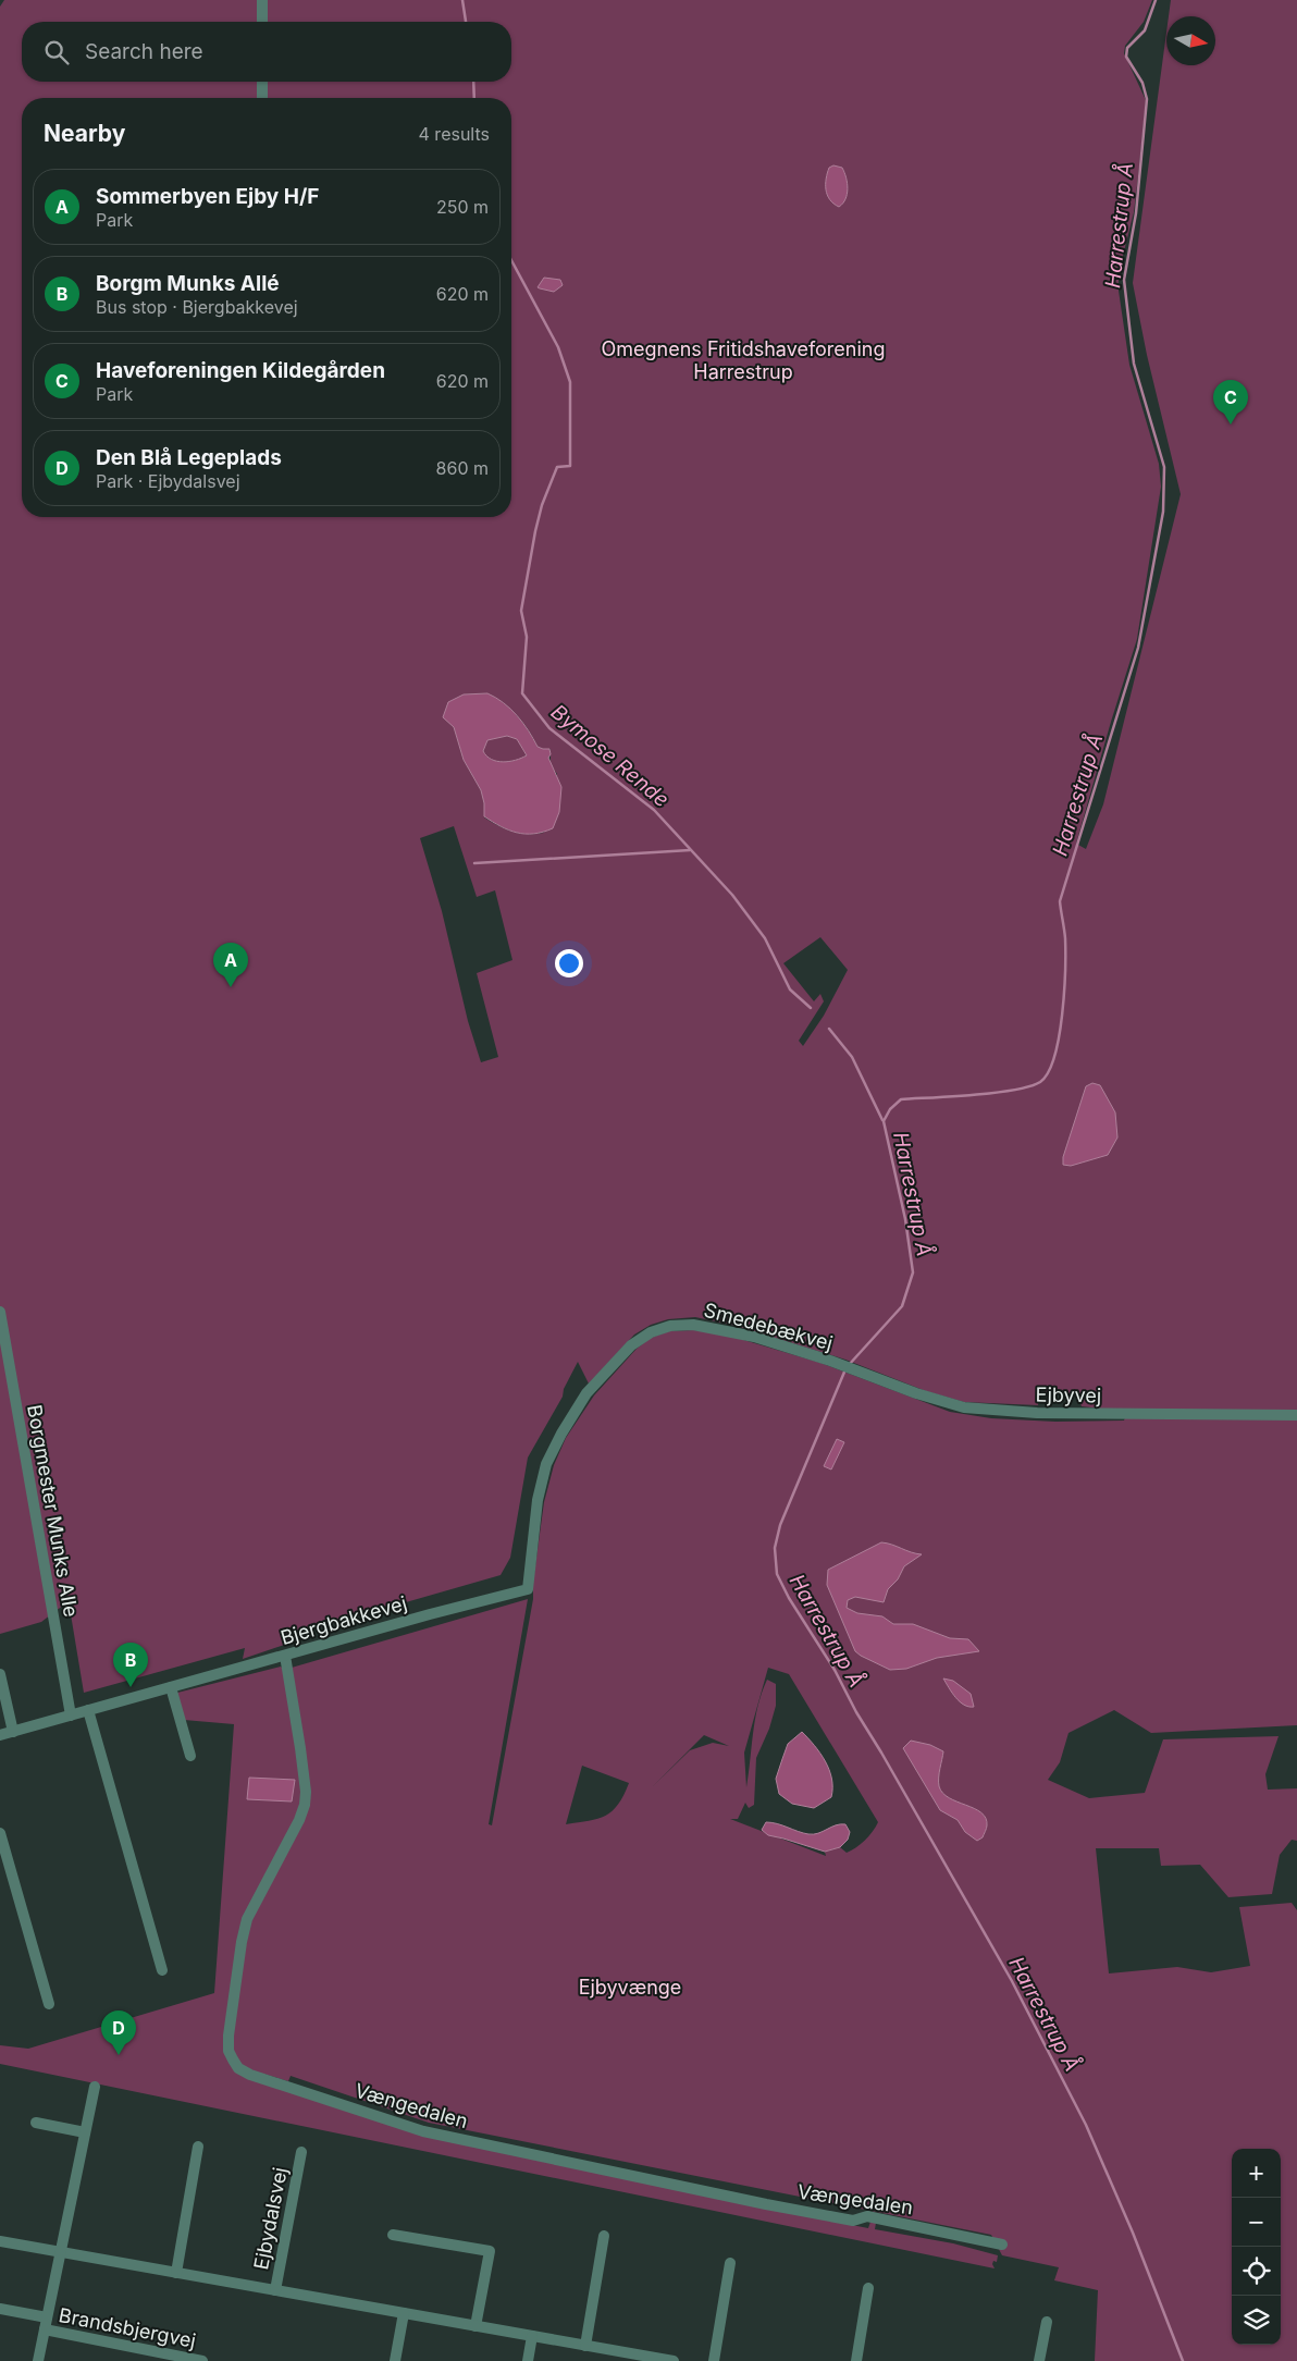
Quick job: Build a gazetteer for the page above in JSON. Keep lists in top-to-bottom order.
{
  "streets": {
    "street": [
      "Smedebækvej",
      "Ejbyvej",
      "Borgmester Munks Alle",
      "Bjergbakkevej",
      "Vængedalen",
      "Ejbydalsvej",
      "Brandsbjergvej"
    ]
  },
  "crossings": [
    ["Smedebækvej", "Ejbyvej"],
    ["Smedebækvej", "Bjergbakkevej"],
    ["Borgmester Munks Alle", "Bjergbakkevej"],
    ["Bjergbakkevej", "Vængedalen"],
    ["Ejbydalsvej", "Brandsbjergvej"]
  ],
  "water": ["Harrestrup Å", "Bymose Rende"],
  "parks": ["Omegnens Fritidshaveforening Harrestrup", "Ejbyvænge"],
  "north": "right",
  "page": {
    "search": "Search here",
    "heading": ["Nearby", "4 results"],
    "list": [
      {
        "mark": "A",
        "name": "Sommerbyen Ejby H/F",
        "note": "Park",
        "value": "250 m"
      },
      {
        "mark": "B",
        "name": "Borgm Munks Allé",
        "note": "Bus stop · Bjergbakkevej",
        "value": "620 m"
      },
      {
        "mark": "C",
        "name": "Haveforeningen Kildegården",
        "note": "Park",
        "value": "620 m"
      },
      {
        "mark": "D",
        "name": "Den Blå Legeplads",
        "note": "Park · Ejbydalsvej",
        "value": "860 m"
      }
    ],
    "pins": [
      "C",
      "A",
      "B",
      "D"
    ],
    "map_buttons": ["+", "−"]
  }
}
